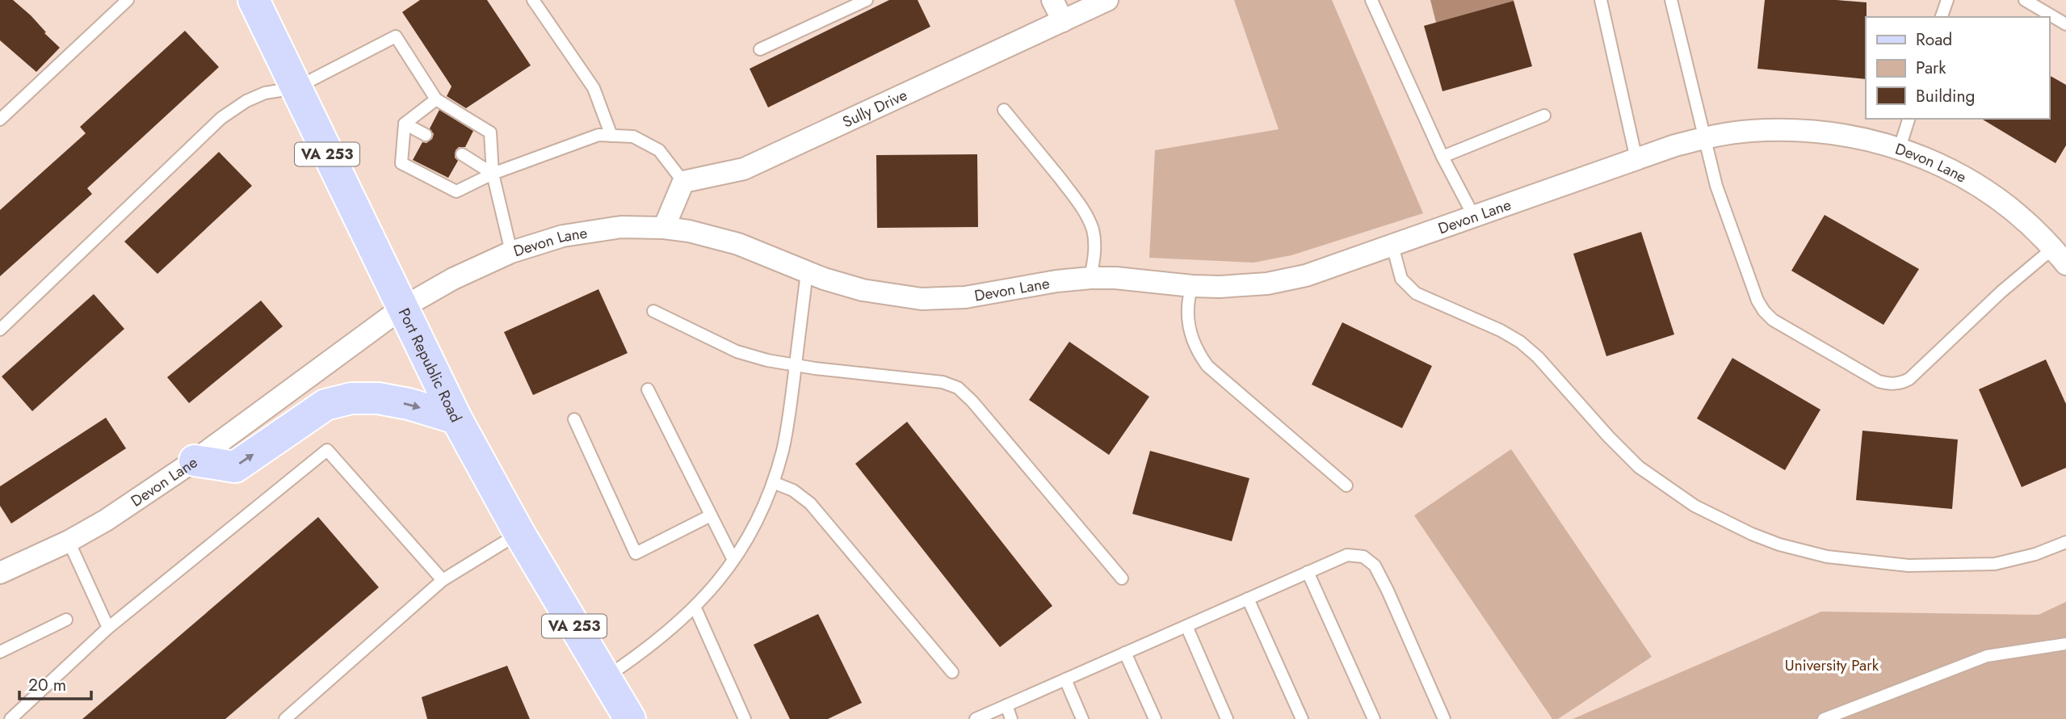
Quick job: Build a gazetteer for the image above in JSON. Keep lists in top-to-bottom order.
{
  "streets": {
    "main road": ["VA 253", "Port Republic Road"],
    "street": ["Sully Drive", "Devon Lane"]
  },
  "crossings": [
    ["Devon Lane", "Port Republic Road"]
  ],
  "parks": ["University Park"],
  "legend": ["Road", "Park", "Building"],
  "scale_bar": "20 m"
}
